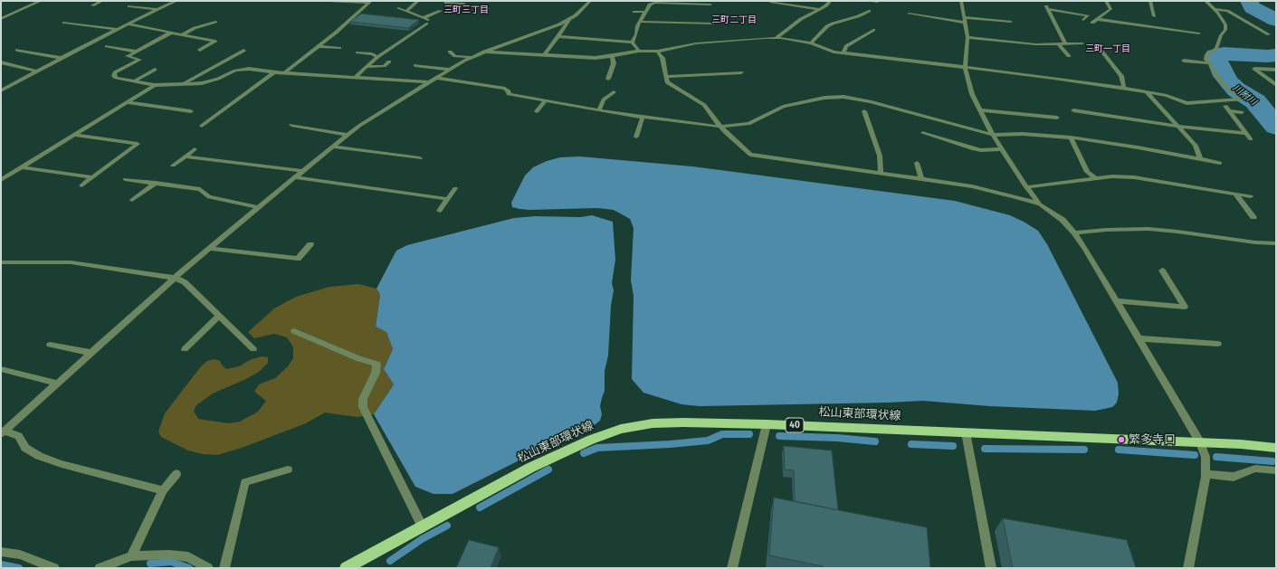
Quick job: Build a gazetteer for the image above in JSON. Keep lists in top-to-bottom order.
{
  "streets": {
    "main road": ["松山東部環状線", "40"]
  },
  "districts": ["三町三丁目", "三町二丁目", "三町一丁目"],
  "water": ["川附川"],
  "places": ["繁多寺口"]
}
